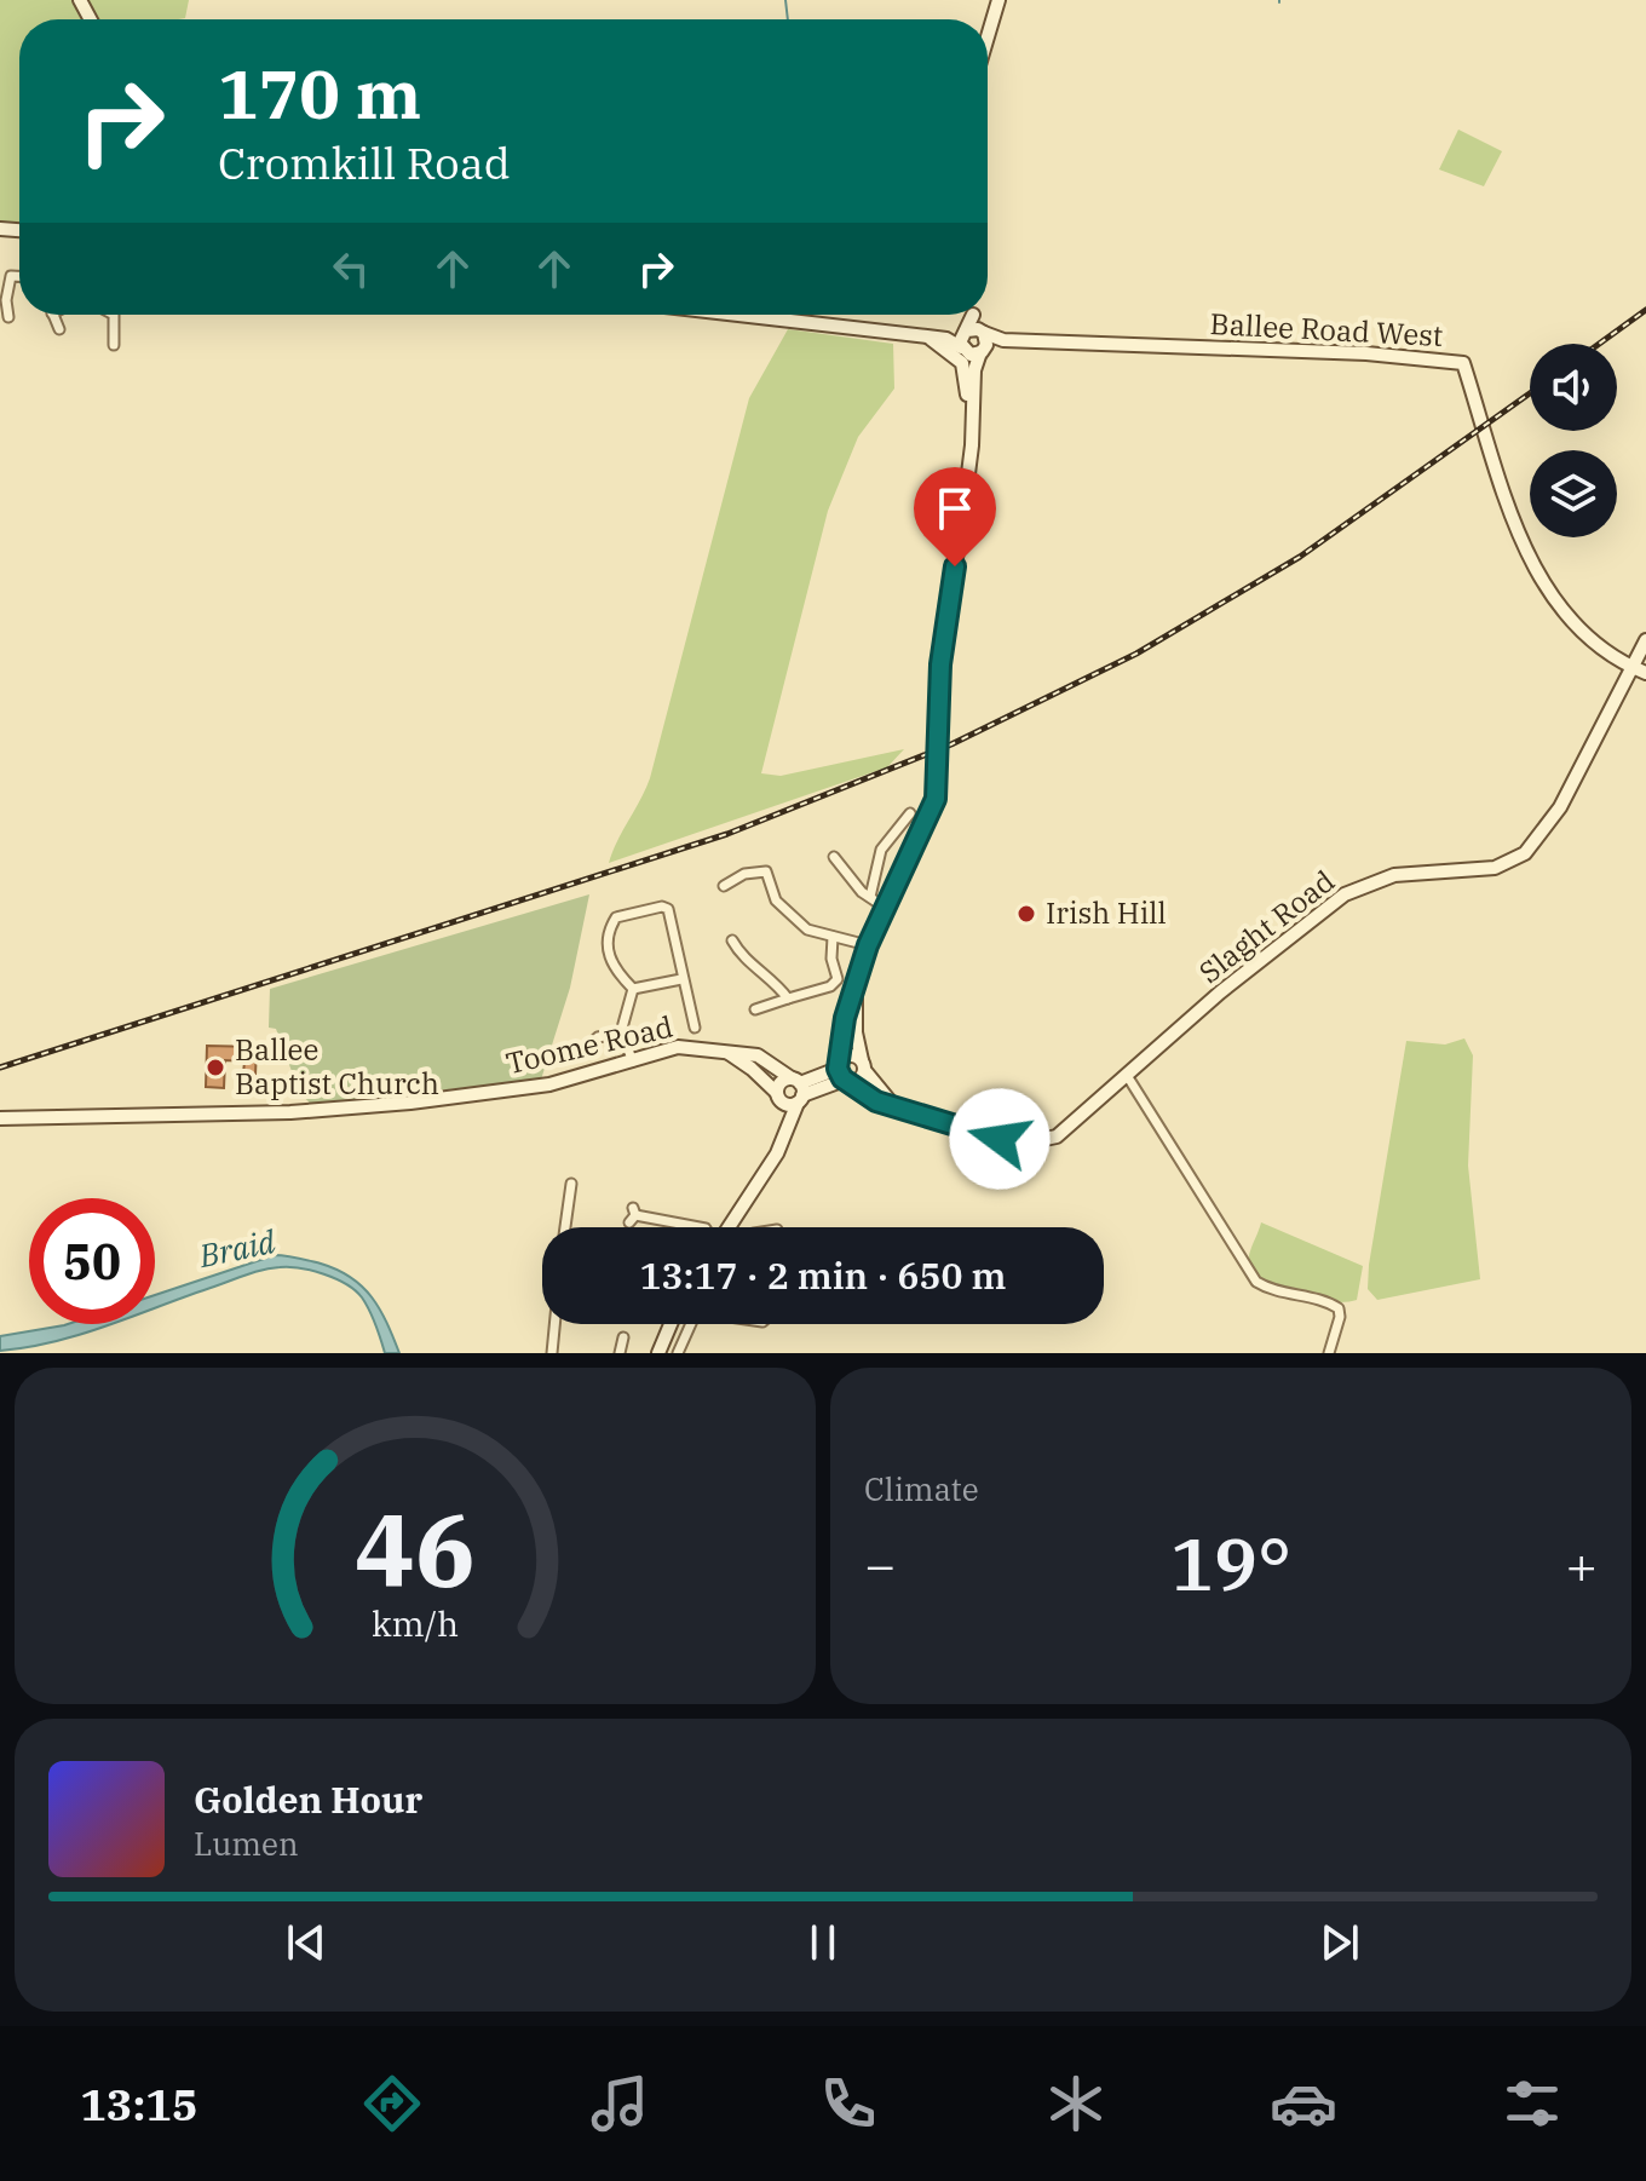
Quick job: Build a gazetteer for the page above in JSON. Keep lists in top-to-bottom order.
{
  "streets": {
    "street": ["Ballee Road West", "Slaght Road", "Toome Road"]
  },
  "crossings": [
    ["Ballee Road West", "Slaght Road"]
  ],
  "water": ["Braid"],
  "places": ["Irish Hill", "Ballee Baptist Church"],
  "page": {
    "turn": ["170 m", "Cromkill Road"],
    "limit": "50",
    "trip": "13:17 · 2 min · 650 m",
    "tile": "Climate",
    "heat": ["−", "19°", "+"],
    "song": ["Golden Hour", "Lumen"],
    "tabs": "13:15",
    "gauge": ["46", "km/h"]
  }
}
